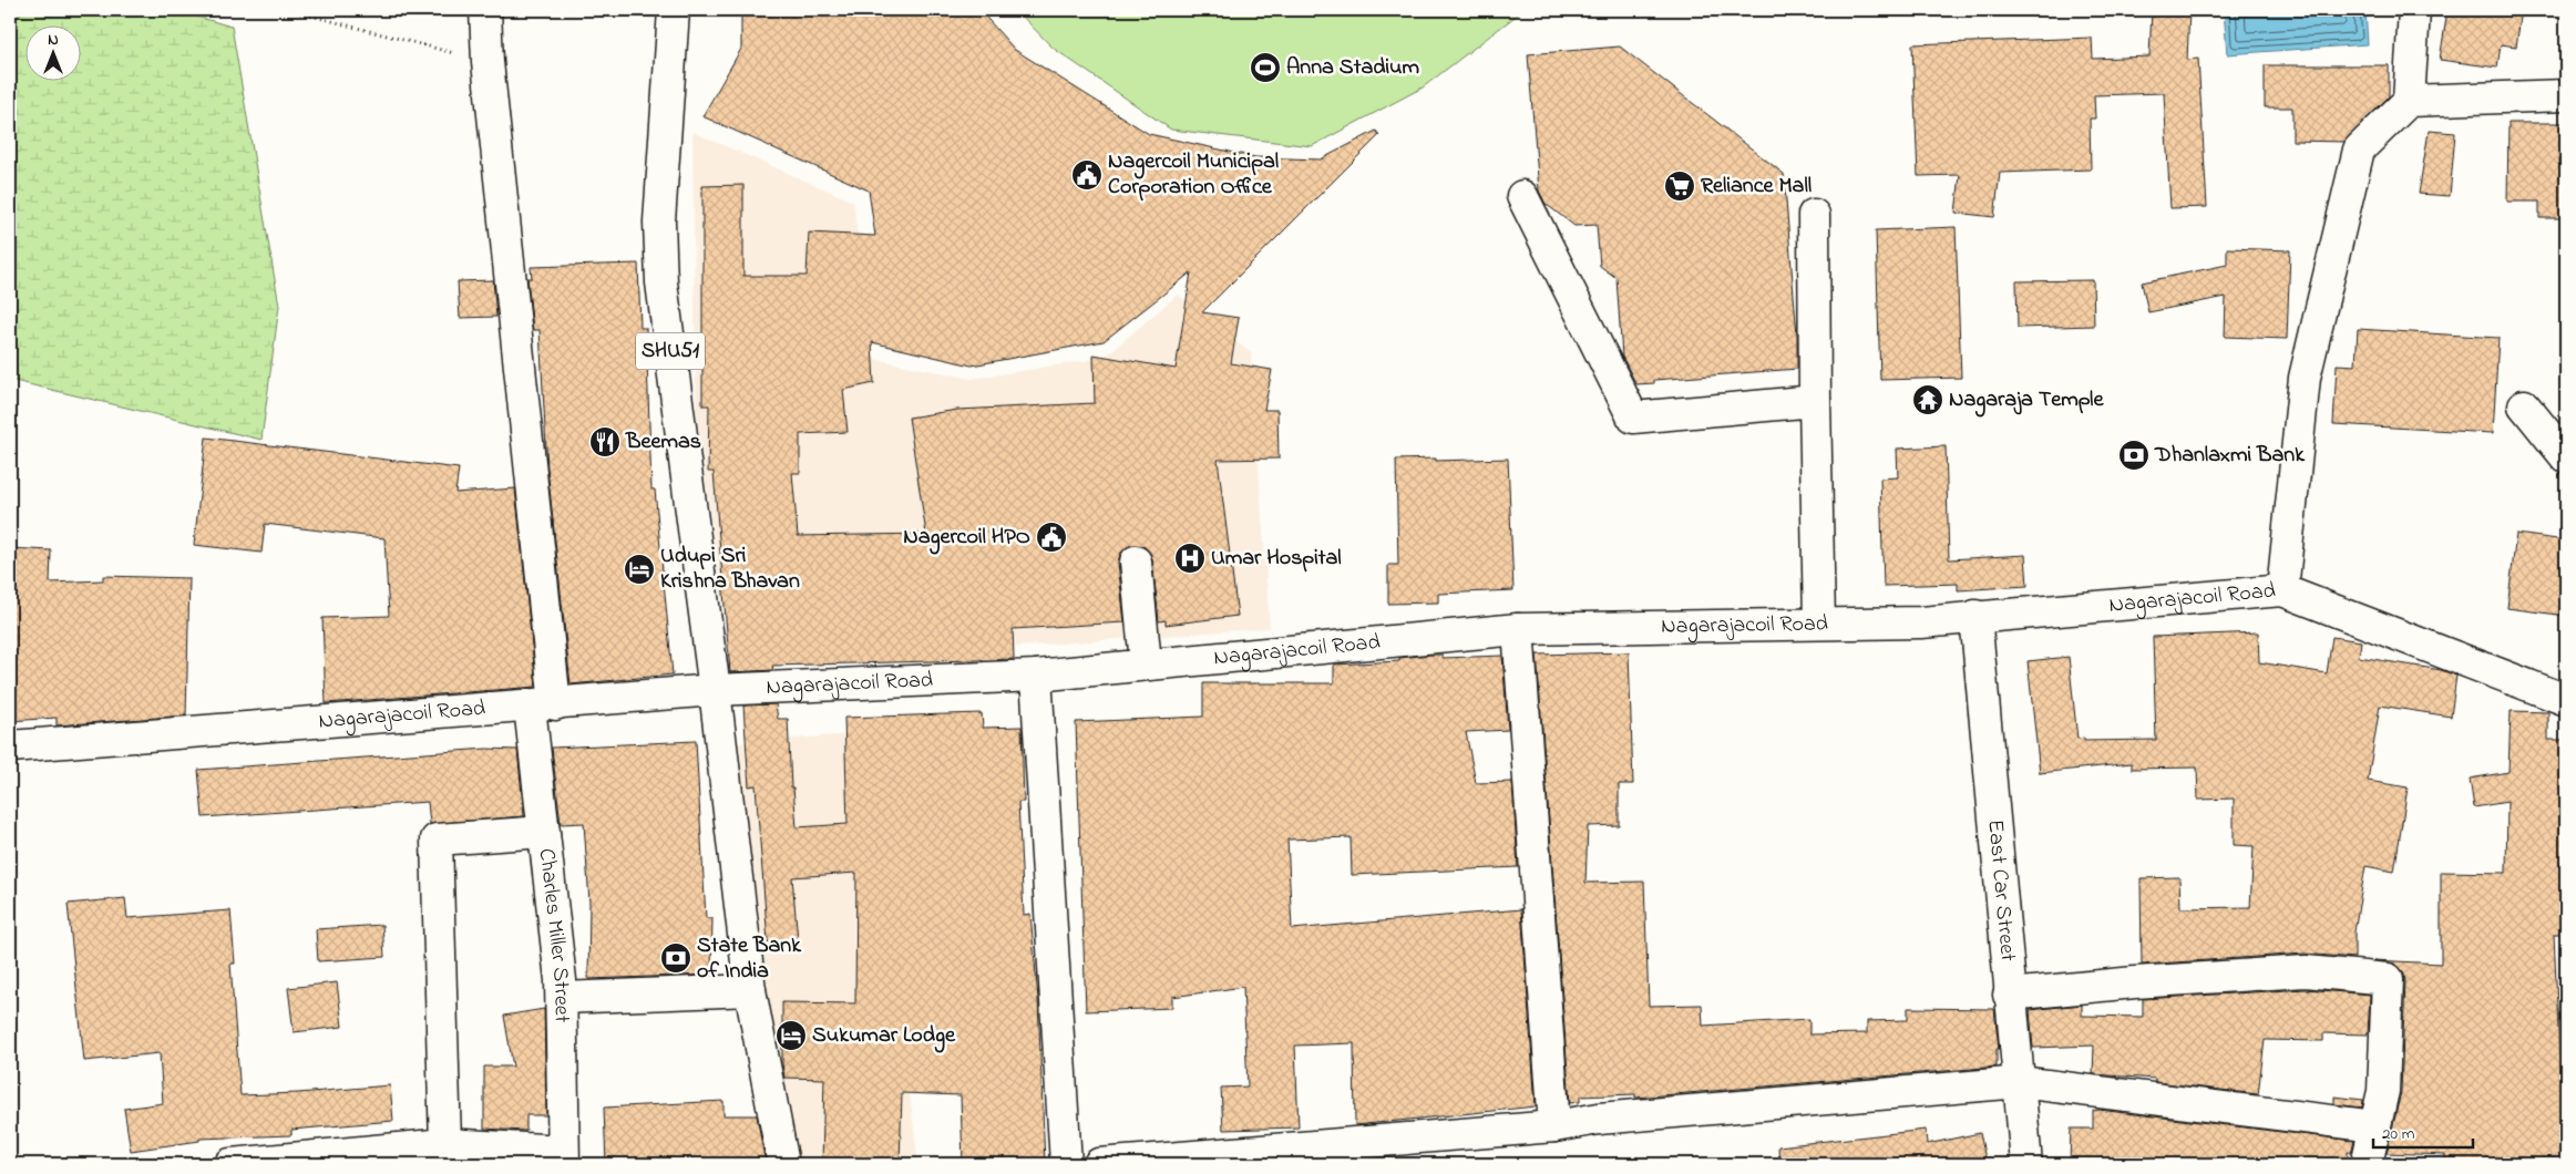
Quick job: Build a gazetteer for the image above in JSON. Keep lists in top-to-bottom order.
{
  "streets": {
    "street": [
      "SHU51",
      "Nagarajacoil Road",
      "East Car Street",
      "Charles Miller Street"
    ]
  },
  "crossings": [
    ["SHU51", "Nagarajacoil Road"],
    ["Nagarajacoil Road", "East Car Street"],
    ["Nagarajacoil Road", "Charles Miller Street"]
  ],
  "places": {
    "sports": ["Anna Stadium"],
    "public building": ["Nagercoil Municipal Corporation Office", "Nagercoil HPO"],
    "supermarket": ["Reliance Mall"],
    "temple": ["Nagaraja Temple"],
    "restaurant": ["Beemas"],
    "bank": ["Dhanlaxmi Bank", "State Bank of India"],
    "hospital": ["Umar Hospital"],
    "hotel": ["Udupi Sri Krishna Bhavan", "Sukumar Lodge"]
  },
  "scale_bar": "20 m",
  "north": "top"
}
